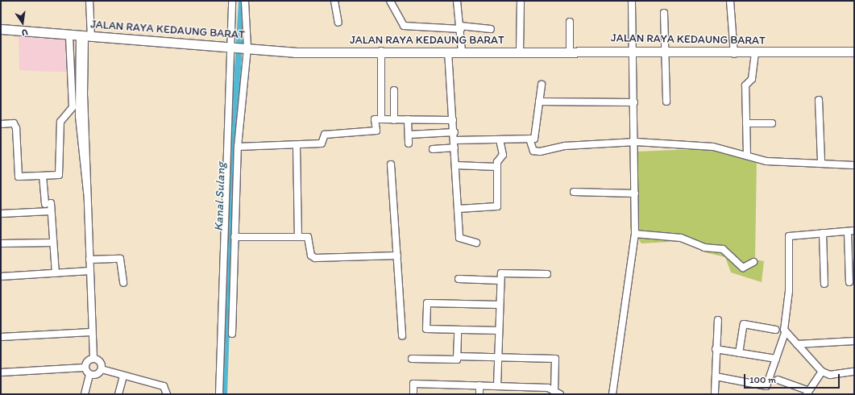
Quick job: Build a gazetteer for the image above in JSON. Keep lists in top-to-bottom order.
{
  "streets": {
    "street": ["JALAN RAYA KEDAUNG BARAT"]
  },
  "water": ["Kanal Sulang"],
  "scale_bar": "100 m",
  "north": "bottom"
}
